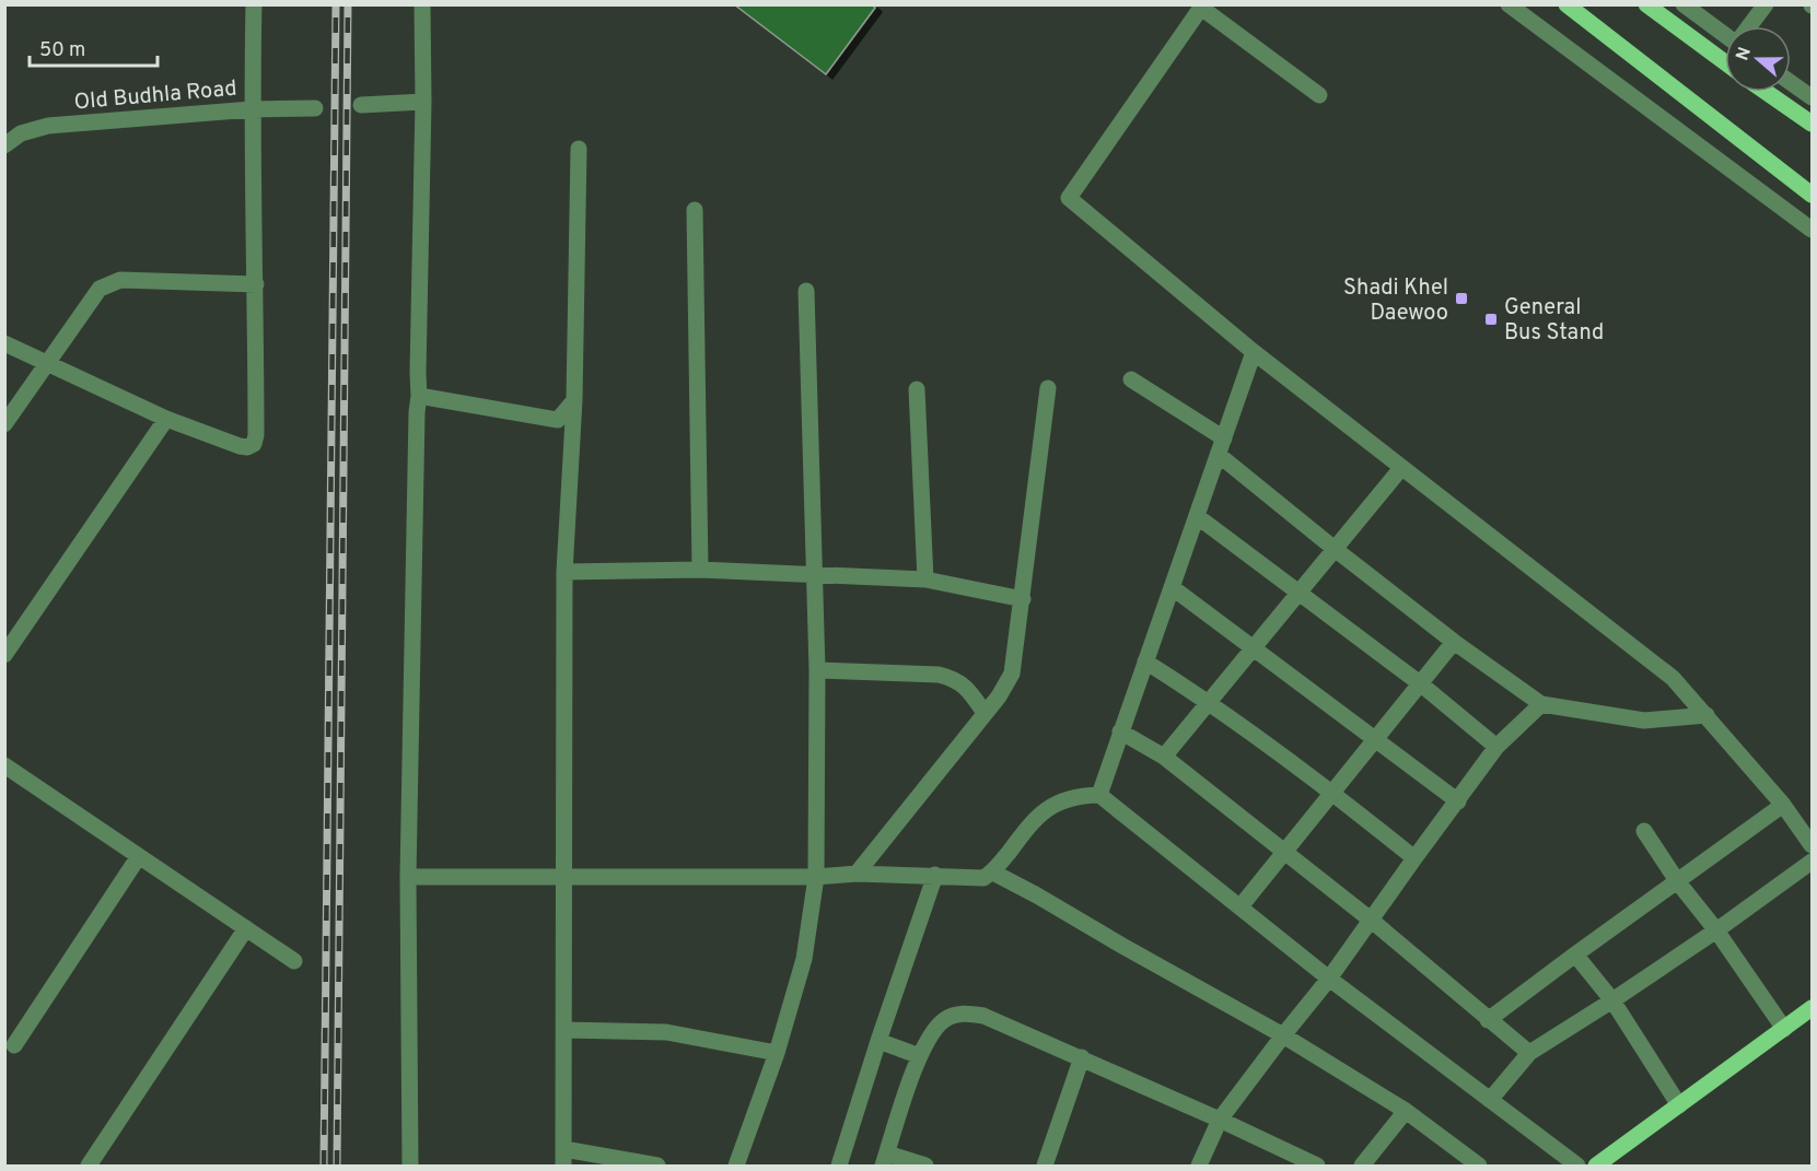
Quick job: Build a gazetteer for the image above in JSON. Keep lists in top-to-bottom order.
{
  "streets": {
    "street": ["Old Budhla Road"]
  },
  "places": {
    "transit": ["Shadi Khel Daewoo", "General Bus Stand"]
  },
  "scale_bar": "50 m",
  "north": "left"
}
